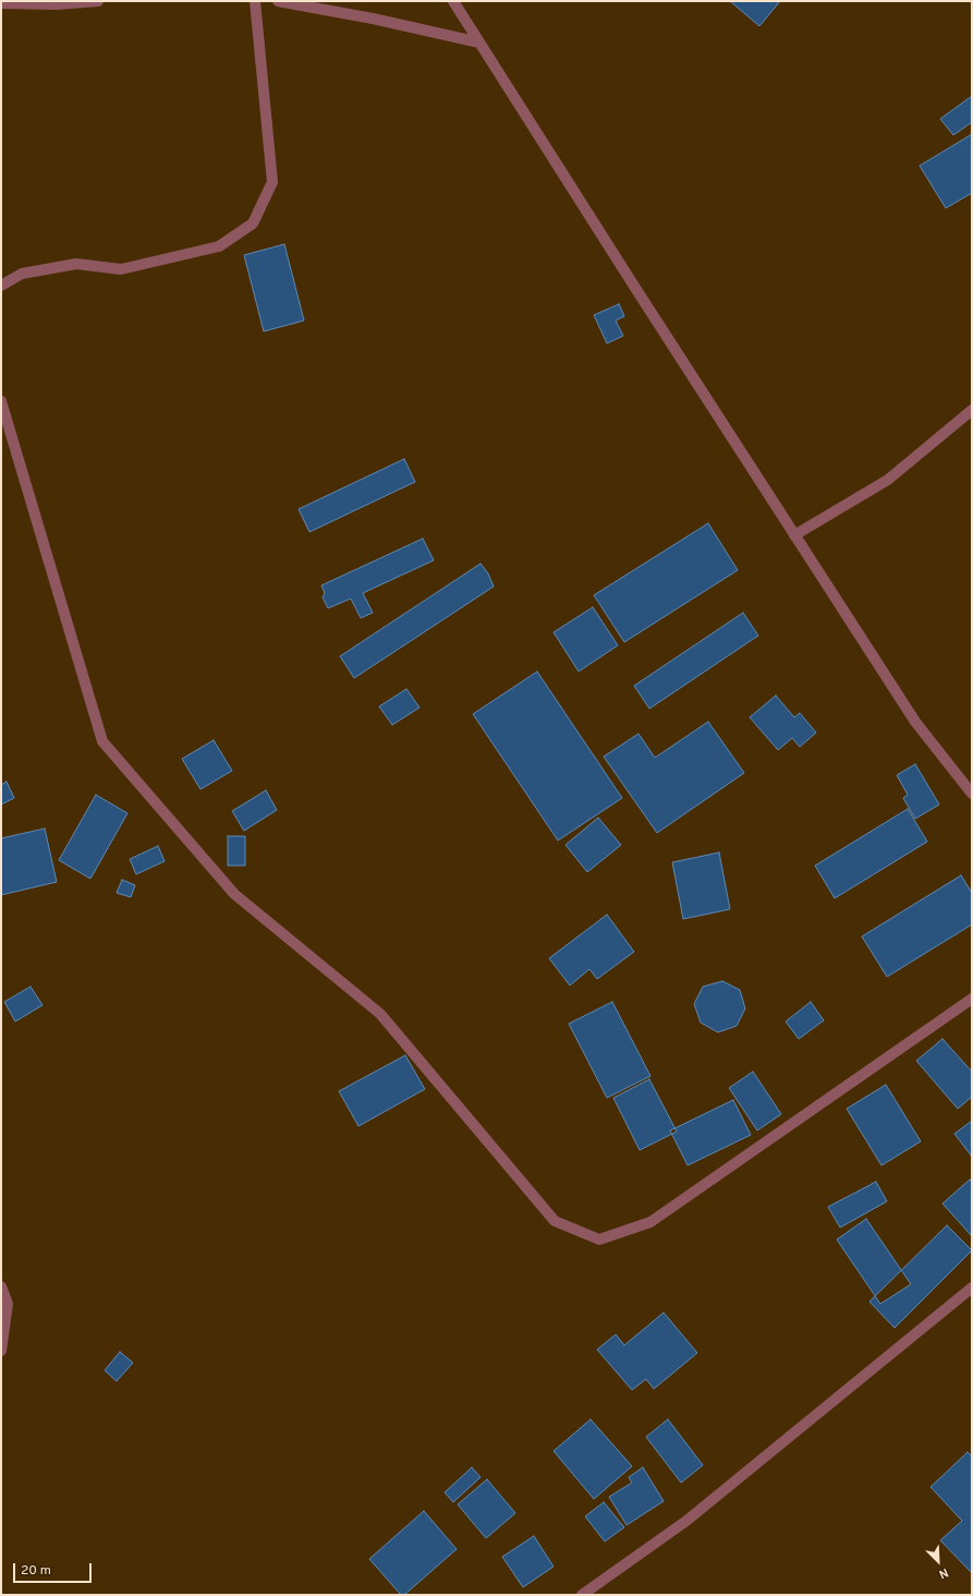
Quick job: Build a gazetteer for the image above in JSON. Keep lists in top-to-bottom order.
{
  "scale_bar": "20 m",
  "north": "bottom right"
}
